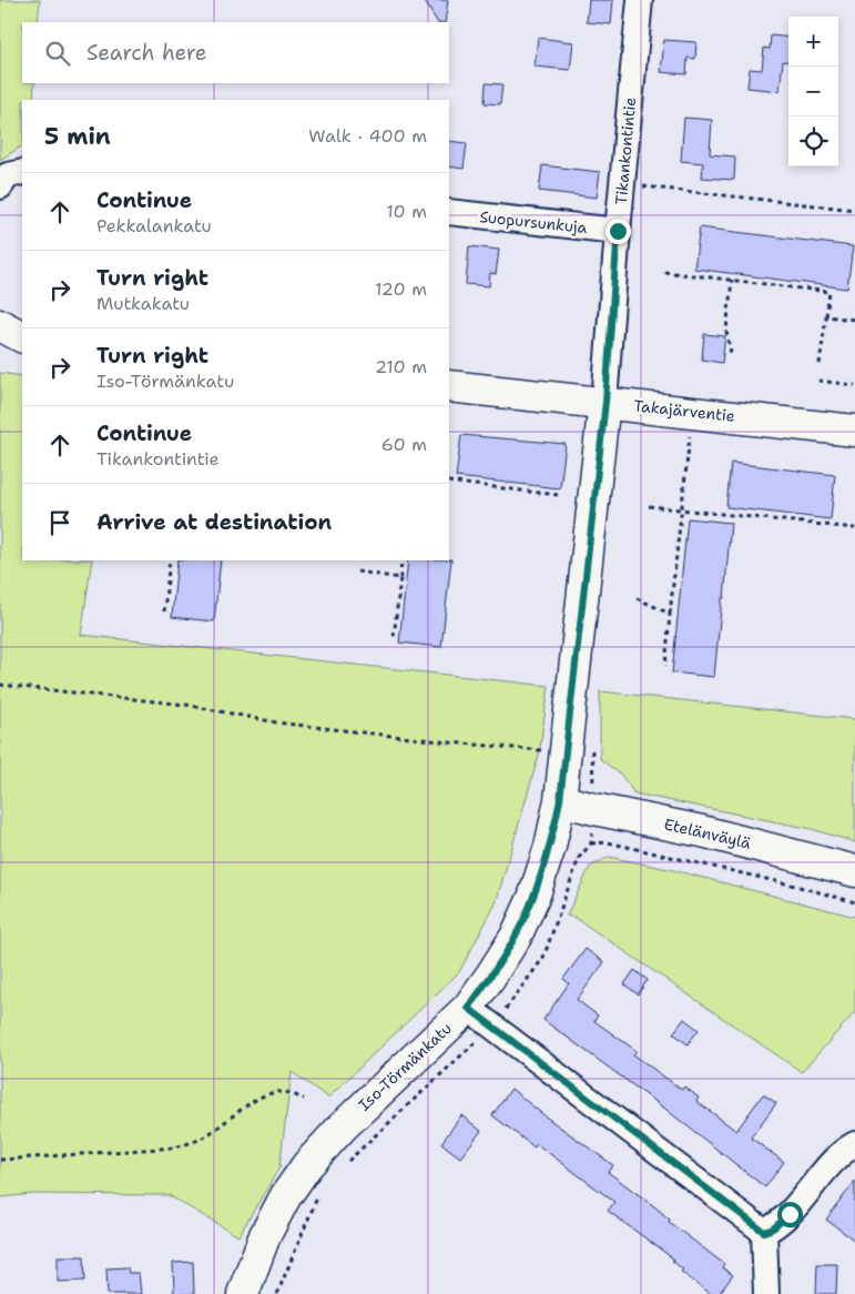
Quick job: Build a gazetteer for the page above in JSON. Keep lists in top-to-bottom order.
{
  "streets": {
    "street": [
      "Tikankontintie",
      "Suopursunkuja",
      "Takajärventie",
      "Etelänväylä",
      "Iso-Törmänkatu"
    ]
  },
  "crossings": [
    ["Tikankontintie", "Suopursunkuja"],
    ["Tikankontintie", "Takajärventie"],
    ["Tikankontintie", "Iso-Törmänkatu"],
    ["Takajärventie", "Iso-Törmänkatu"],
    ["Etelänväylä", "Iso-Törmänkatu"]
  ],
  "page": {
    "map_buttons": ["+", "−"],
    "search": "Search here",
    "heading": ["5 min", "Walk · 400 m"],
    "list": [
      ["Continue", "Pekkalankatu", "10 m"],
      ["Turn right", "Mutkakatu", "120 m"],
      ["Turn right", "Iso-Törmänkatu", "210 m"],
      ["Continue", "Tikankontintie", "60 m"],
      "Arrive at destination"
    ]
  }
}
